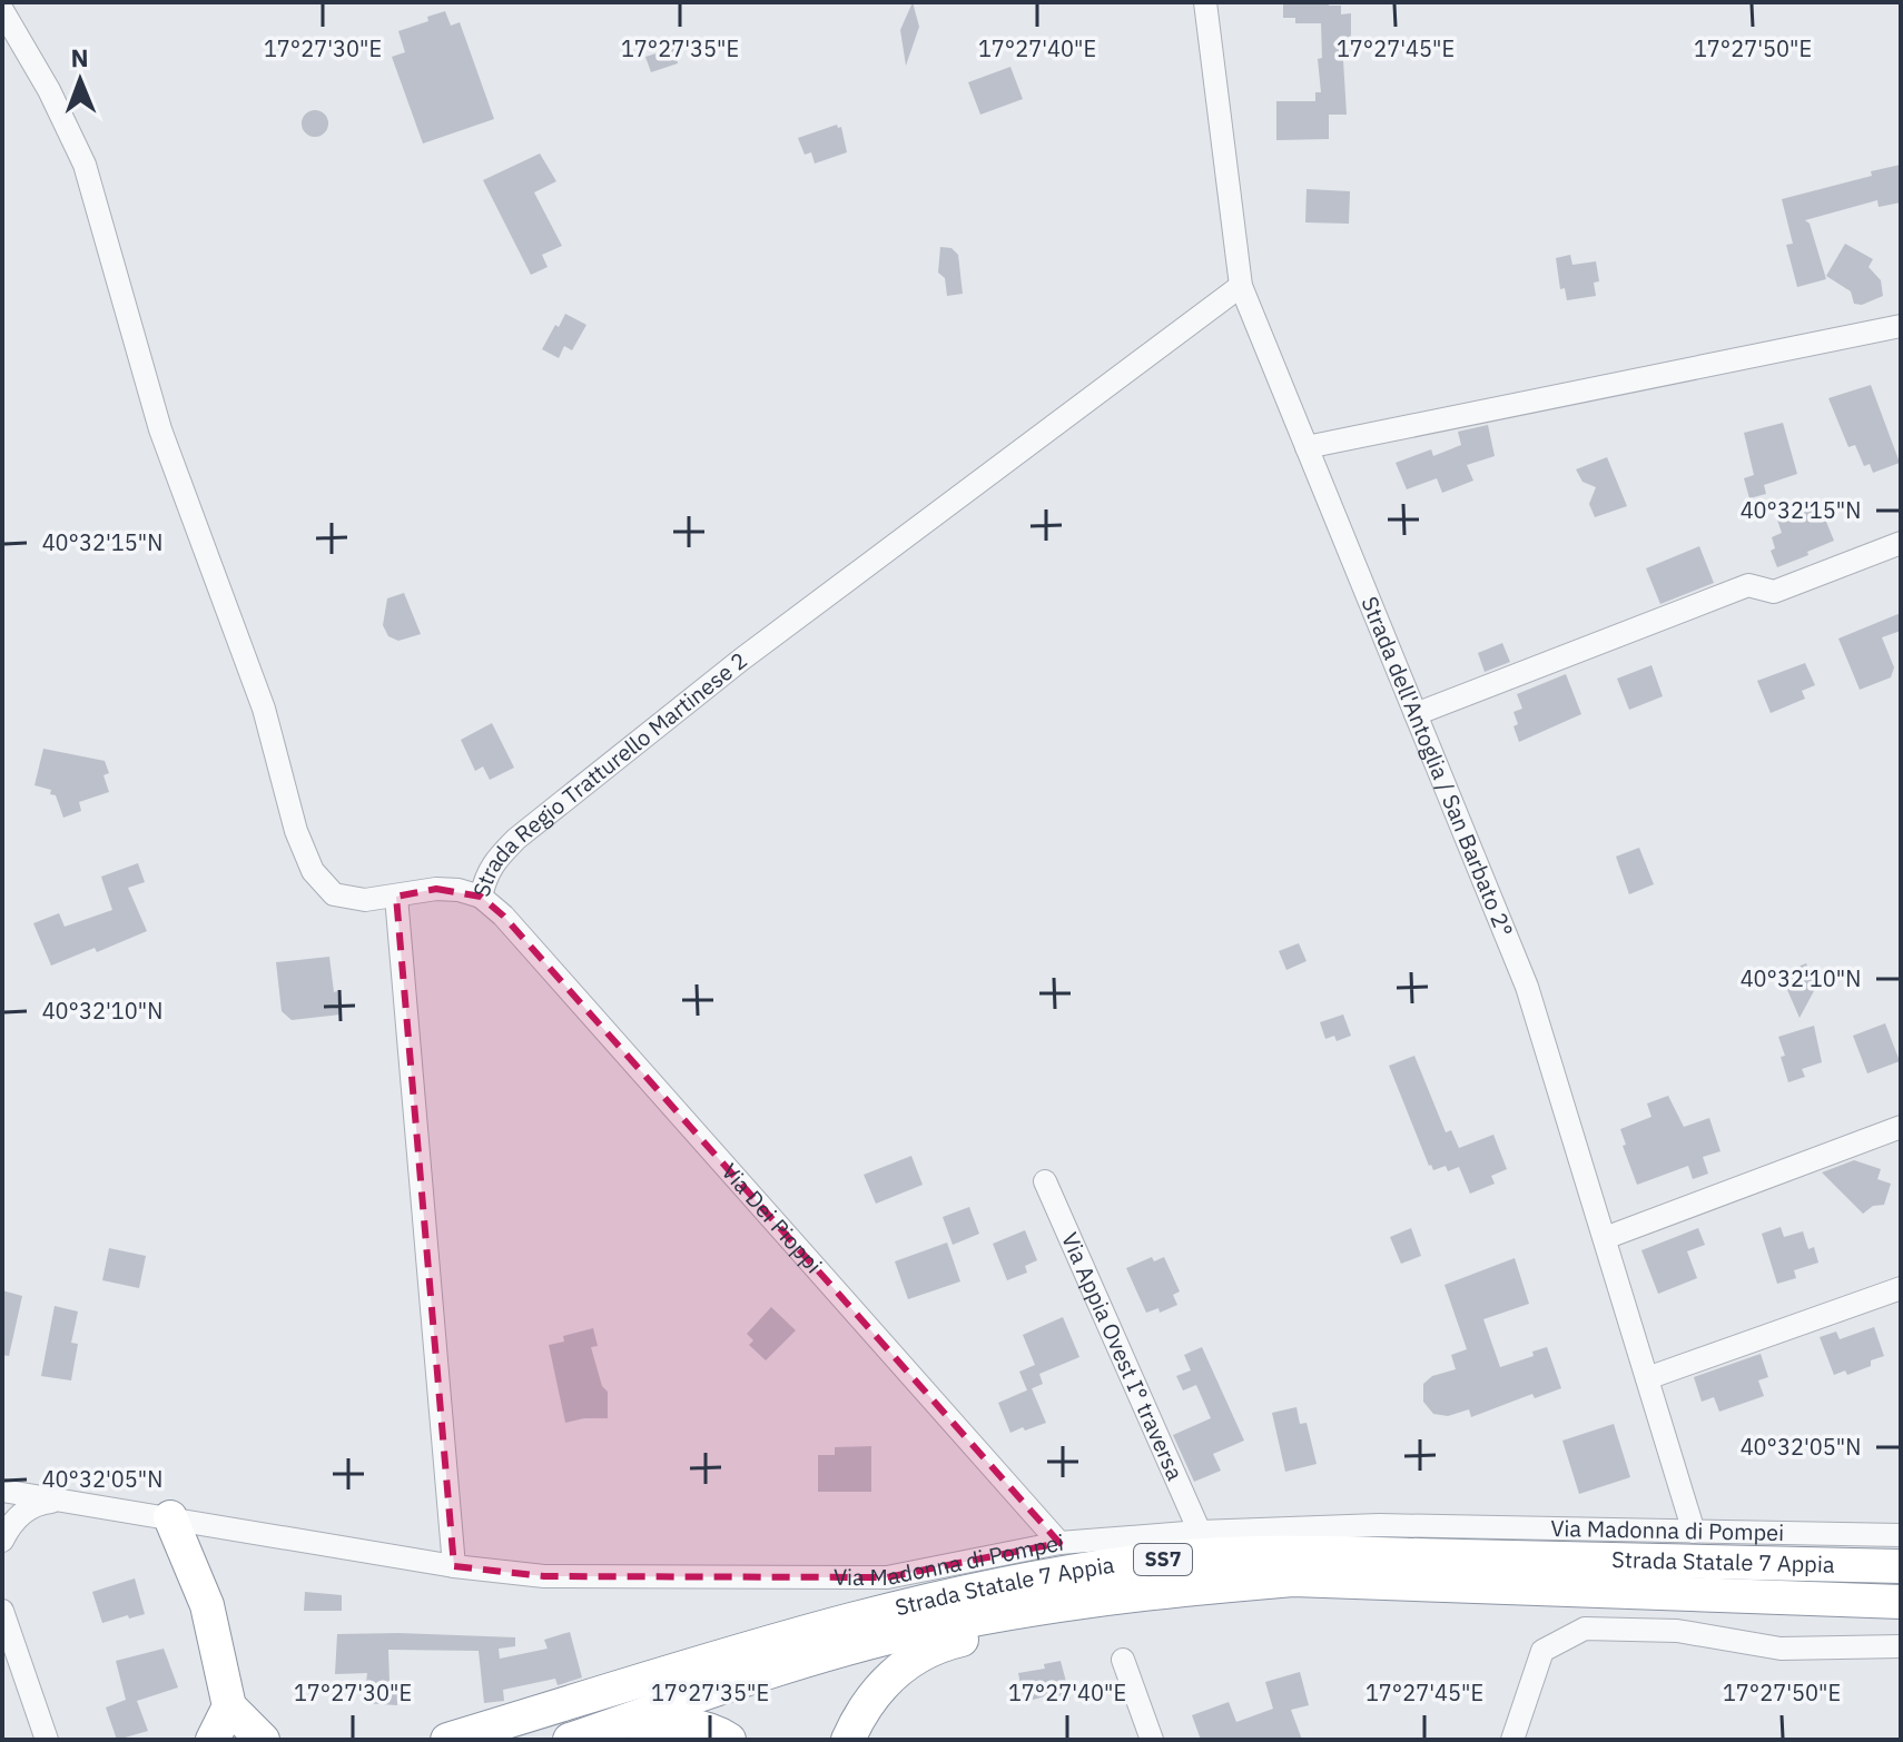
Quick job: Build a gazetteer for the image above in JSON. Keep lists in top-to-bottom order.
{
  "streets": {
    "highway": ["SS7", "Strada Statale 7 Appia"],
    "street": [
      "Strada dell'Antoglia / San Barbato 2°",
      "Strada Regio Tratturello Martinese 2",
      "Via Dei Pioppi",
      "Via Appia Ovest I° traversa",
      "Via Madonna di Pompei"
    ]
  },
  "crossings": [
    ["Strada dell'Antoglia / San Barbato 2°", "Strada Regio Tratturello Martinese 2"],
    ["Strada dell'Antoglia / San Barbato 2°", "Via Madonna di Pompei"],
    ["Strada Regio Tratturello Martinese 2", "Via Dei Pioppi"],
    ["Via Dei Pioppi", "Via Madonna di Pompei"],
    ["Via Appia Ovest I° traversa", "Via Madonna di Pompei"]
  ],
  "north": "top",
  "coordinates": [
    "17°27'30\"E",
    "17°27'35\"E",
    "17°27'40\"E",
    "17°27'45\"E",
    "17°27'50\"E",
    "40°32'15\"N",
    "40°32'10\"N",
    "40°32'05\"N"
  ]
}
